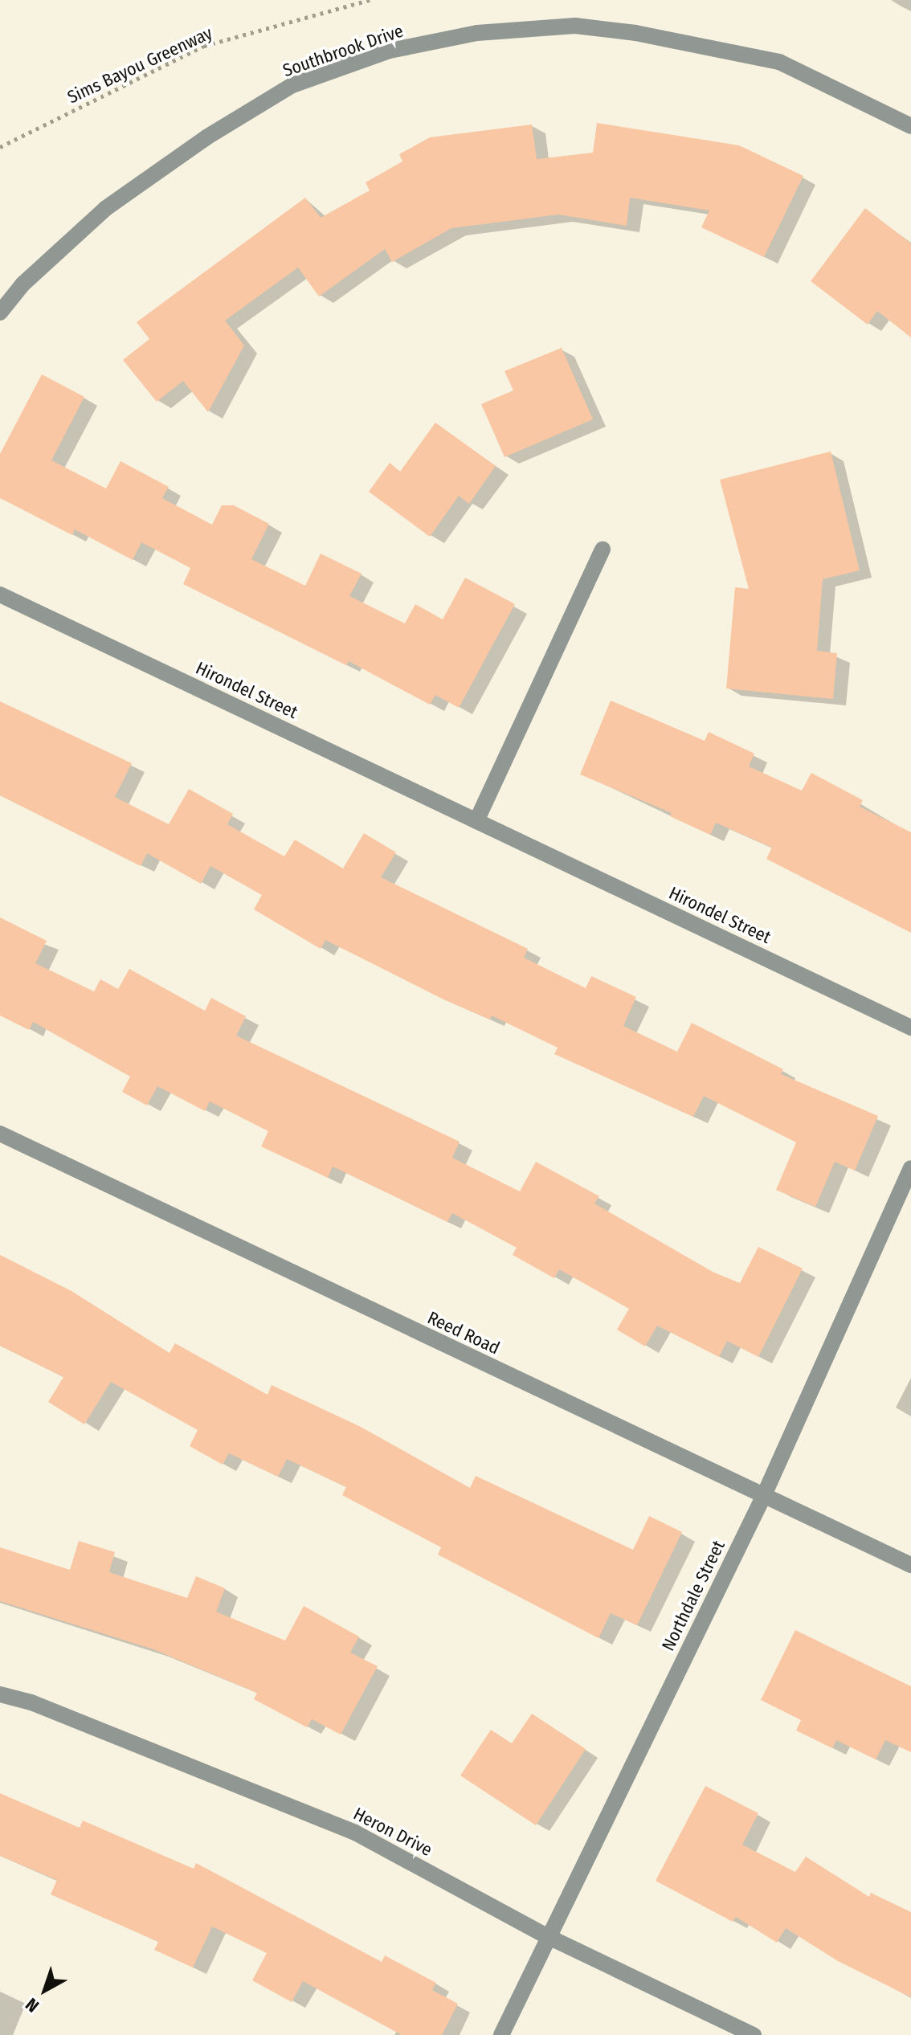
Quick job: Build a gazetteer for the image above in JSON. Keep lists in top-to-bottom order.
{
  "streets": {
    "street": [
      "Southbrook Drive",
      "Hirondel Street",
      "Reed Road",
      "Northdale Street",
      "Heron Drive"
    ],
    "path": ["Sims Bayou Greenway"]
  },
  "crossings": [
    ["Reed Road", "Northdale Street"],
    ["Northdale Street", "Heron Drive"]
  ],
  "north": "bottom left"
}
